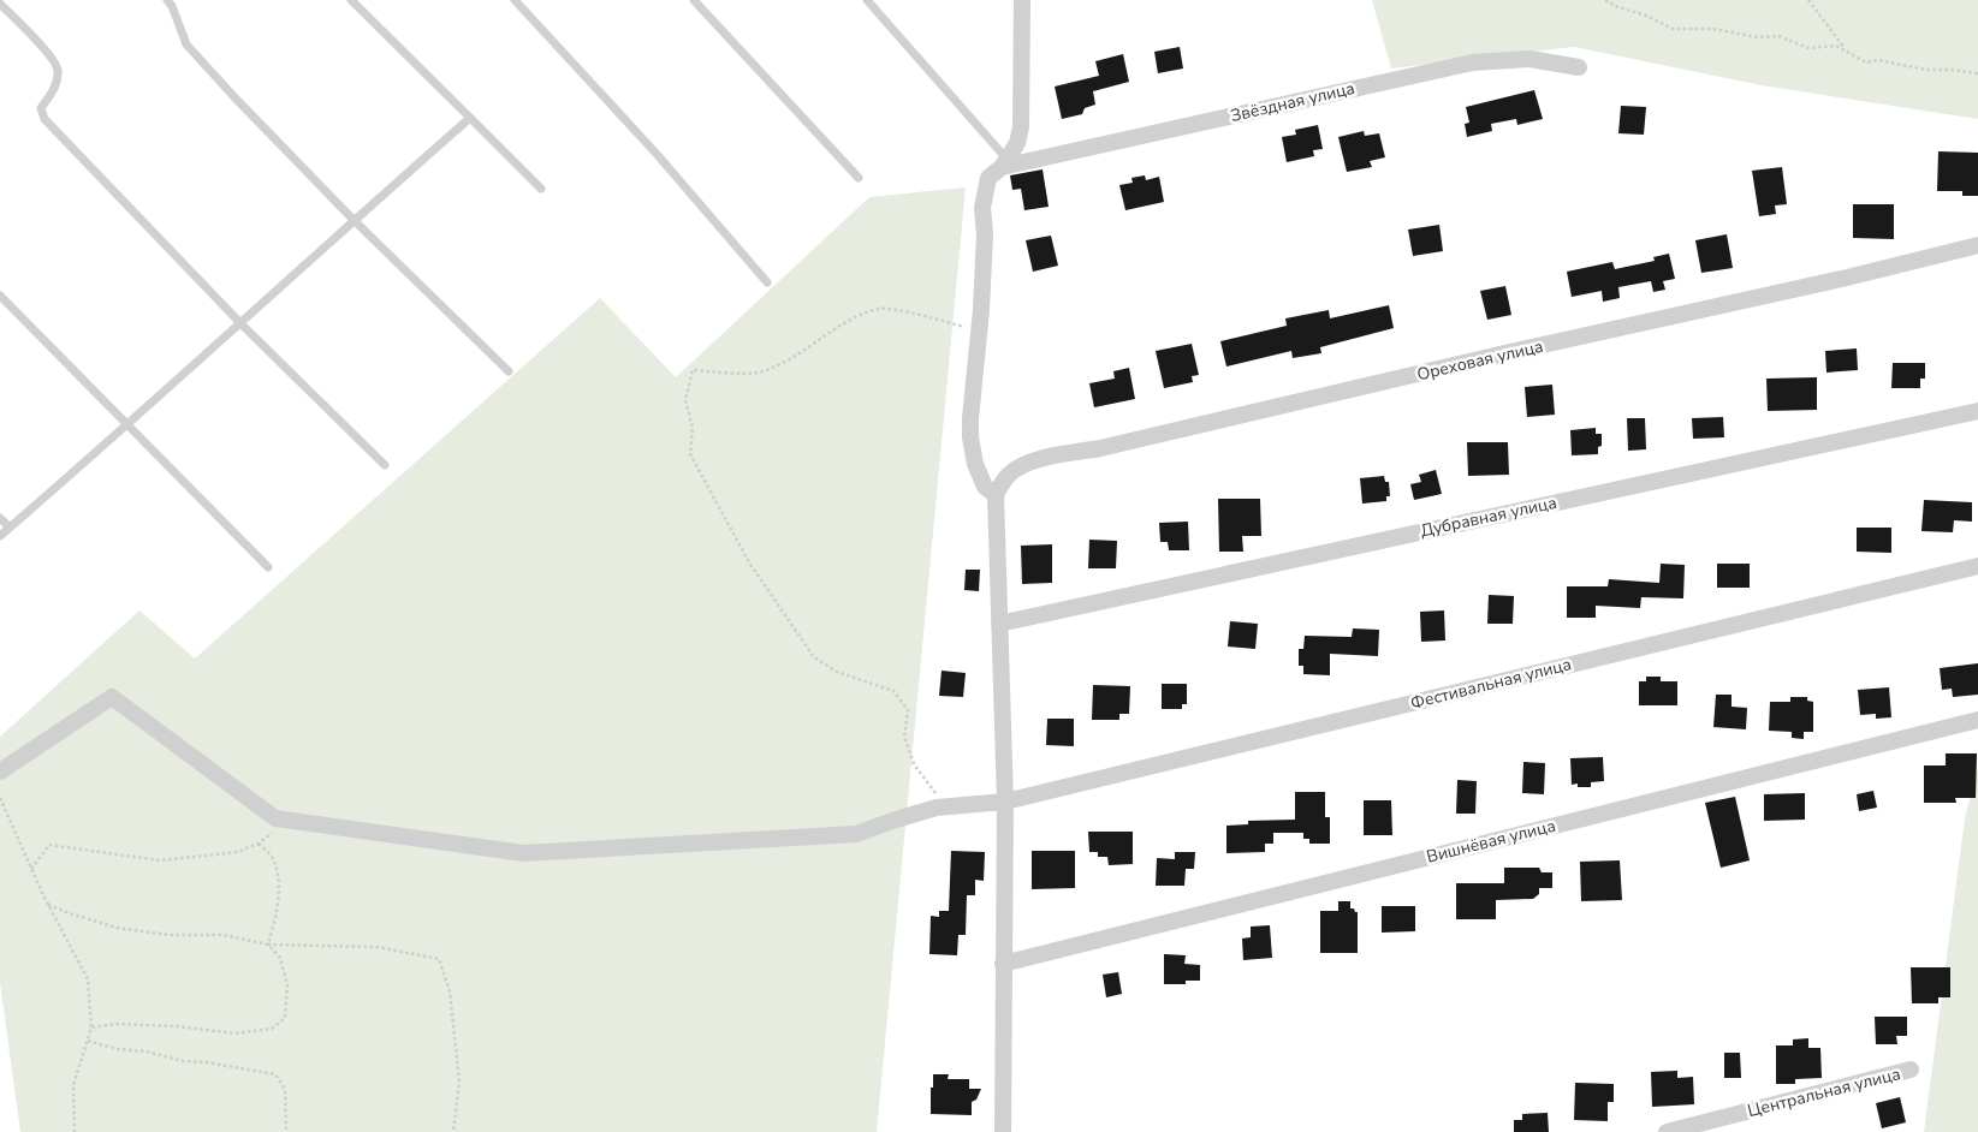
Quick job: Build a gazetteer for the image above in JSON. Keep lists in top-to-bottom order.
{
  "streets": {
    "street": [
      "Звёздная улица",
      "Ореховая улица",
      "Дубравная улица",
      "Фестивальная улица",
      "Вишнёвая улица",
      "Центральная улица"
    ]
  }
}
